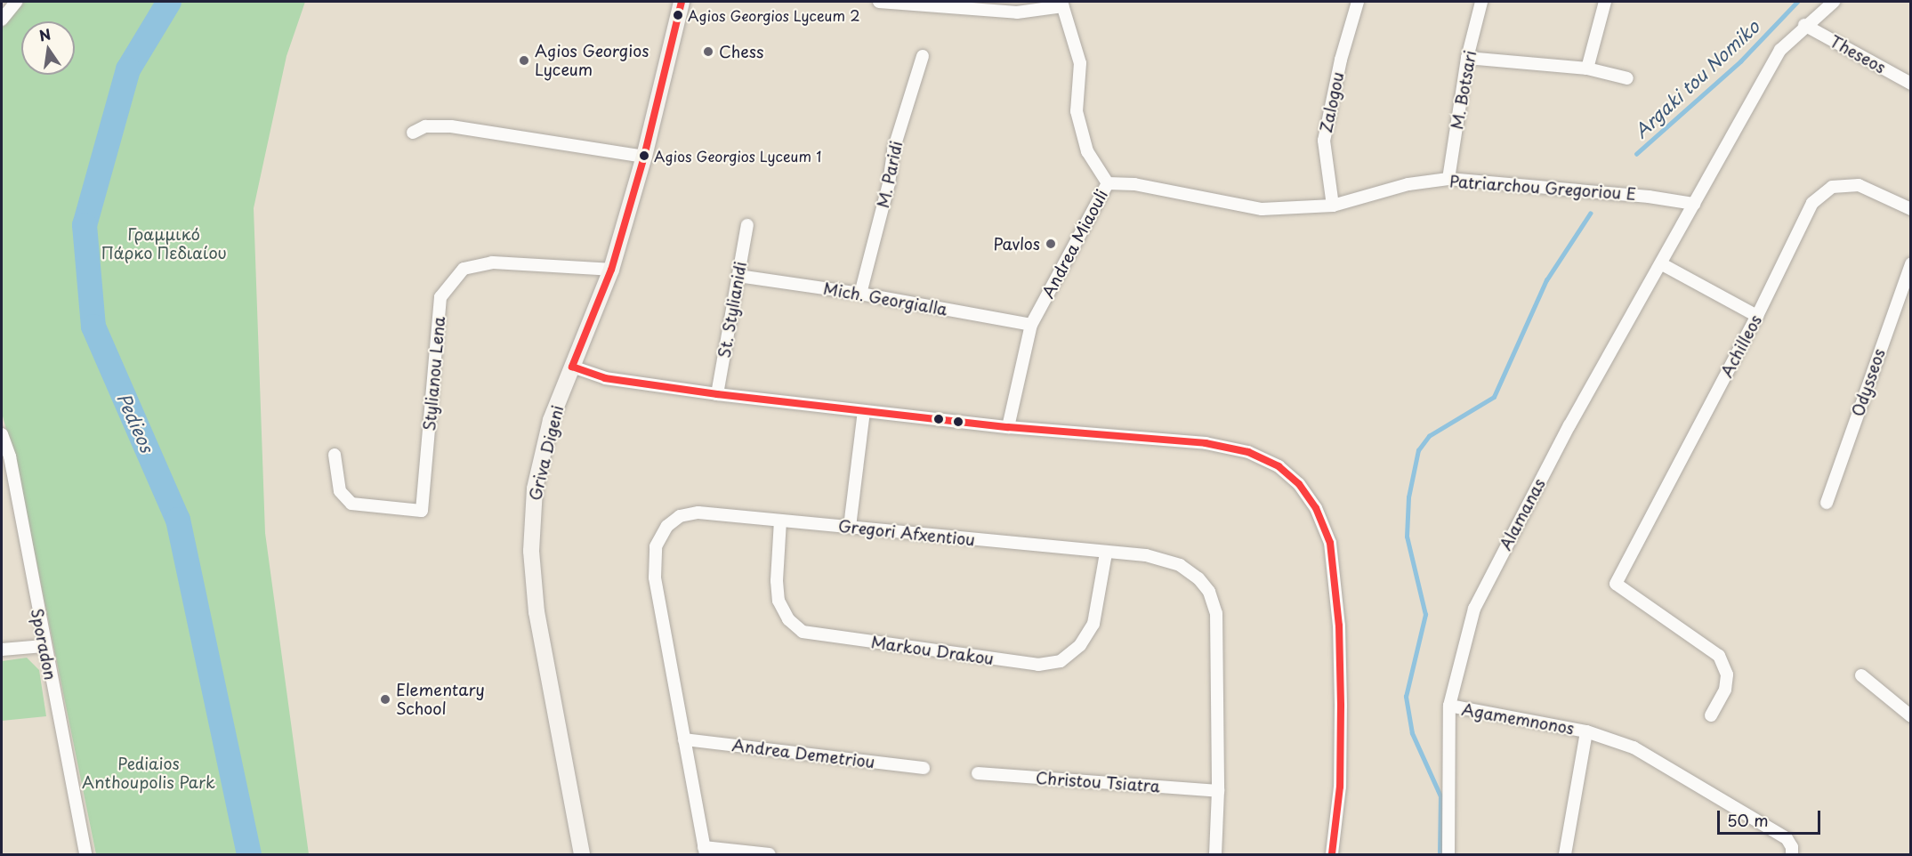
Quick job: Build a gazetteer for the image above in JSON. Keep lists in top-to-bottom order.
{
  "streets": {
    "street": [
      "Theseos",
      "M. Botsari",
      "Zalogou",
      "M. Paridi",
      "Patriarchou Gregoriou E",
      "Andrea Miaouli",
      "Mich. Georgialla",
      "St. Stylianidi",
      "Achilleos",
      "Stylianou Lena",
      "Odysseos",
      "Griva Digeni",
      "Alamanas",
      "Gregori Afxentiou",
      "Sporadon",
      "Markou Drakou",
      "Agamemnonos",
      "Andrea Demetriou",
      "Christou Tsiatra"
    ]
  },
  "crossings": [
    ["Theseos", "Alamanas"],
    ["M. Botsari", "Patriarchou Gregoriou E"],
    ["Zalogou", "Patriarchou Gregoriou E"],
    ["M. Paridi", "Mich. Georgialla"],
    ["Patriarchou Gregoriou E", "Andrea Miaouli"],
    ["Patriarchou Gregoriou E", "Alamanas"],
    ["Andrea Miaouli", "Mich. Georgialla"],
    ["Mich. Georgialla", "St. Stylianidi"],
    ["Stylianou Lena", "Griva Digeni"],
    ["Alamanas", "Agamemnonos"],
    ["Gregori Afxentiou", "Markou Drakou"],
    ["Gregori Afxentiou", "Andrea Demetriou"],
    ["Gregori Afxentiou", "Christou Tsiatra"]
  ],
  "water": ["Argaki tou Nomiko", "Pedieos"],
  "parks": ["Γραμμικό Πάρκο Πεδιαίου", "Pediaios Anthoupolis Park"],
  "places": [
    "Agios Georgios Lyceum 2",
    "Chess",
    "Agios Georgios Lyceum",
    "Agios Georgios Lyceum 1",
    "Pavlos",
    "Elementary School"
  ],
  "scale_bar": "50 m",
  "north": "top"
}
